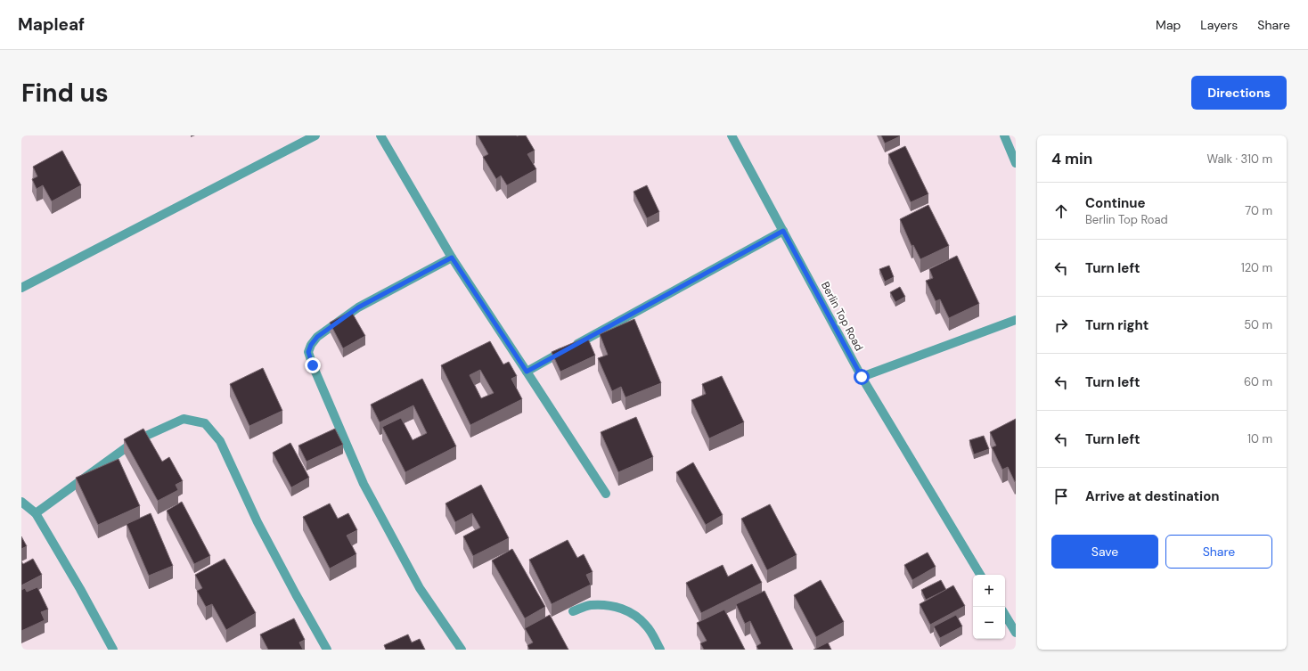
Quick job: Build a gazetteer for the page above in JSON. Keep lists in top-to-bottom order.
{
  "streets": {
    "street": ["Berlin Top Road"]
  },
  "page": {
    "header": "Mapleaf",
    "nav": ["Map", "Layers", "Share"],
    "buttons": [
      "Directions",
      ["Save", "Share"]
    ],
    "title": "Find us",
    "heading": ["4 min", "Walk · 310 m"],
    "list": [
      ["Continue", "Berlin Top Road", "70 m"],
      ["Turn left", "120 m"],
      ["Turn right", "50 m"],
      ["Turn left", "60 m"],
      ["Turn left", "10 m"],
      "Arrive at destination"
    ],
    "map_buttons": ["+", "−"]
  }
}
